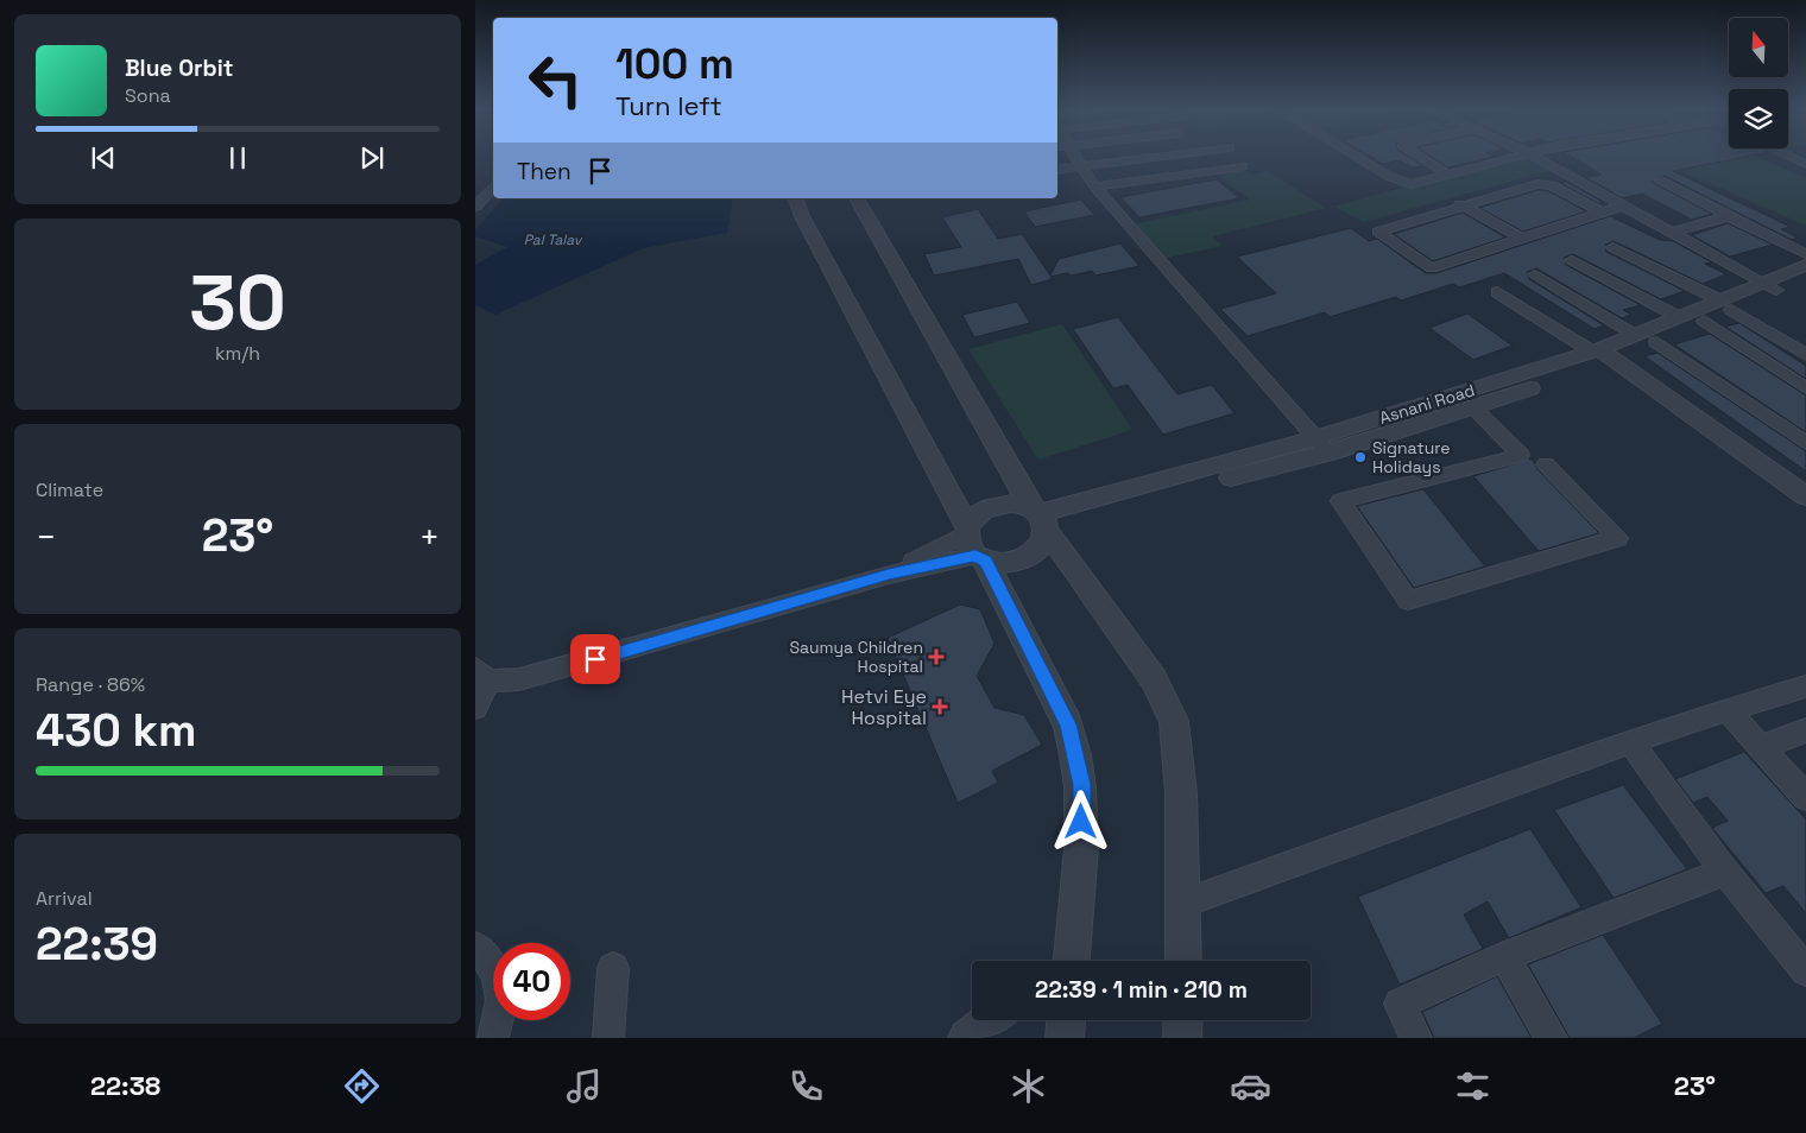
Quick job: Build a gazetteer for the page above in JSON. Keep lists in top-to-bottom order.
{
  "streets": {
    "street": ["Asnani Road"]
  },
  "water": ["Pal Talav"],
  "places": {
    "other": ["Signature Holidays"],
    "health": ["Saumya Children Hospital", "Hetvi Eye Hospital"]
  },
  "north": "top",
  "page": {
    "turn": ["100 m", "Turn left"],
    "song": ["Blue Orbit", "Sona"],
    "then": "Then",
    "tile": [
      ["30", "km/h"],
      "Climate",
      ["Range · 86%", "430 km"],
      ["Arrival", "22:39"]
    ],
    "heat": ["−", "23°", "+"],
    "limit": "40",
    "trip": "22:39 · 1 min · 210 m",
    "tabs": ["22:38", "23°"]
  }
}
